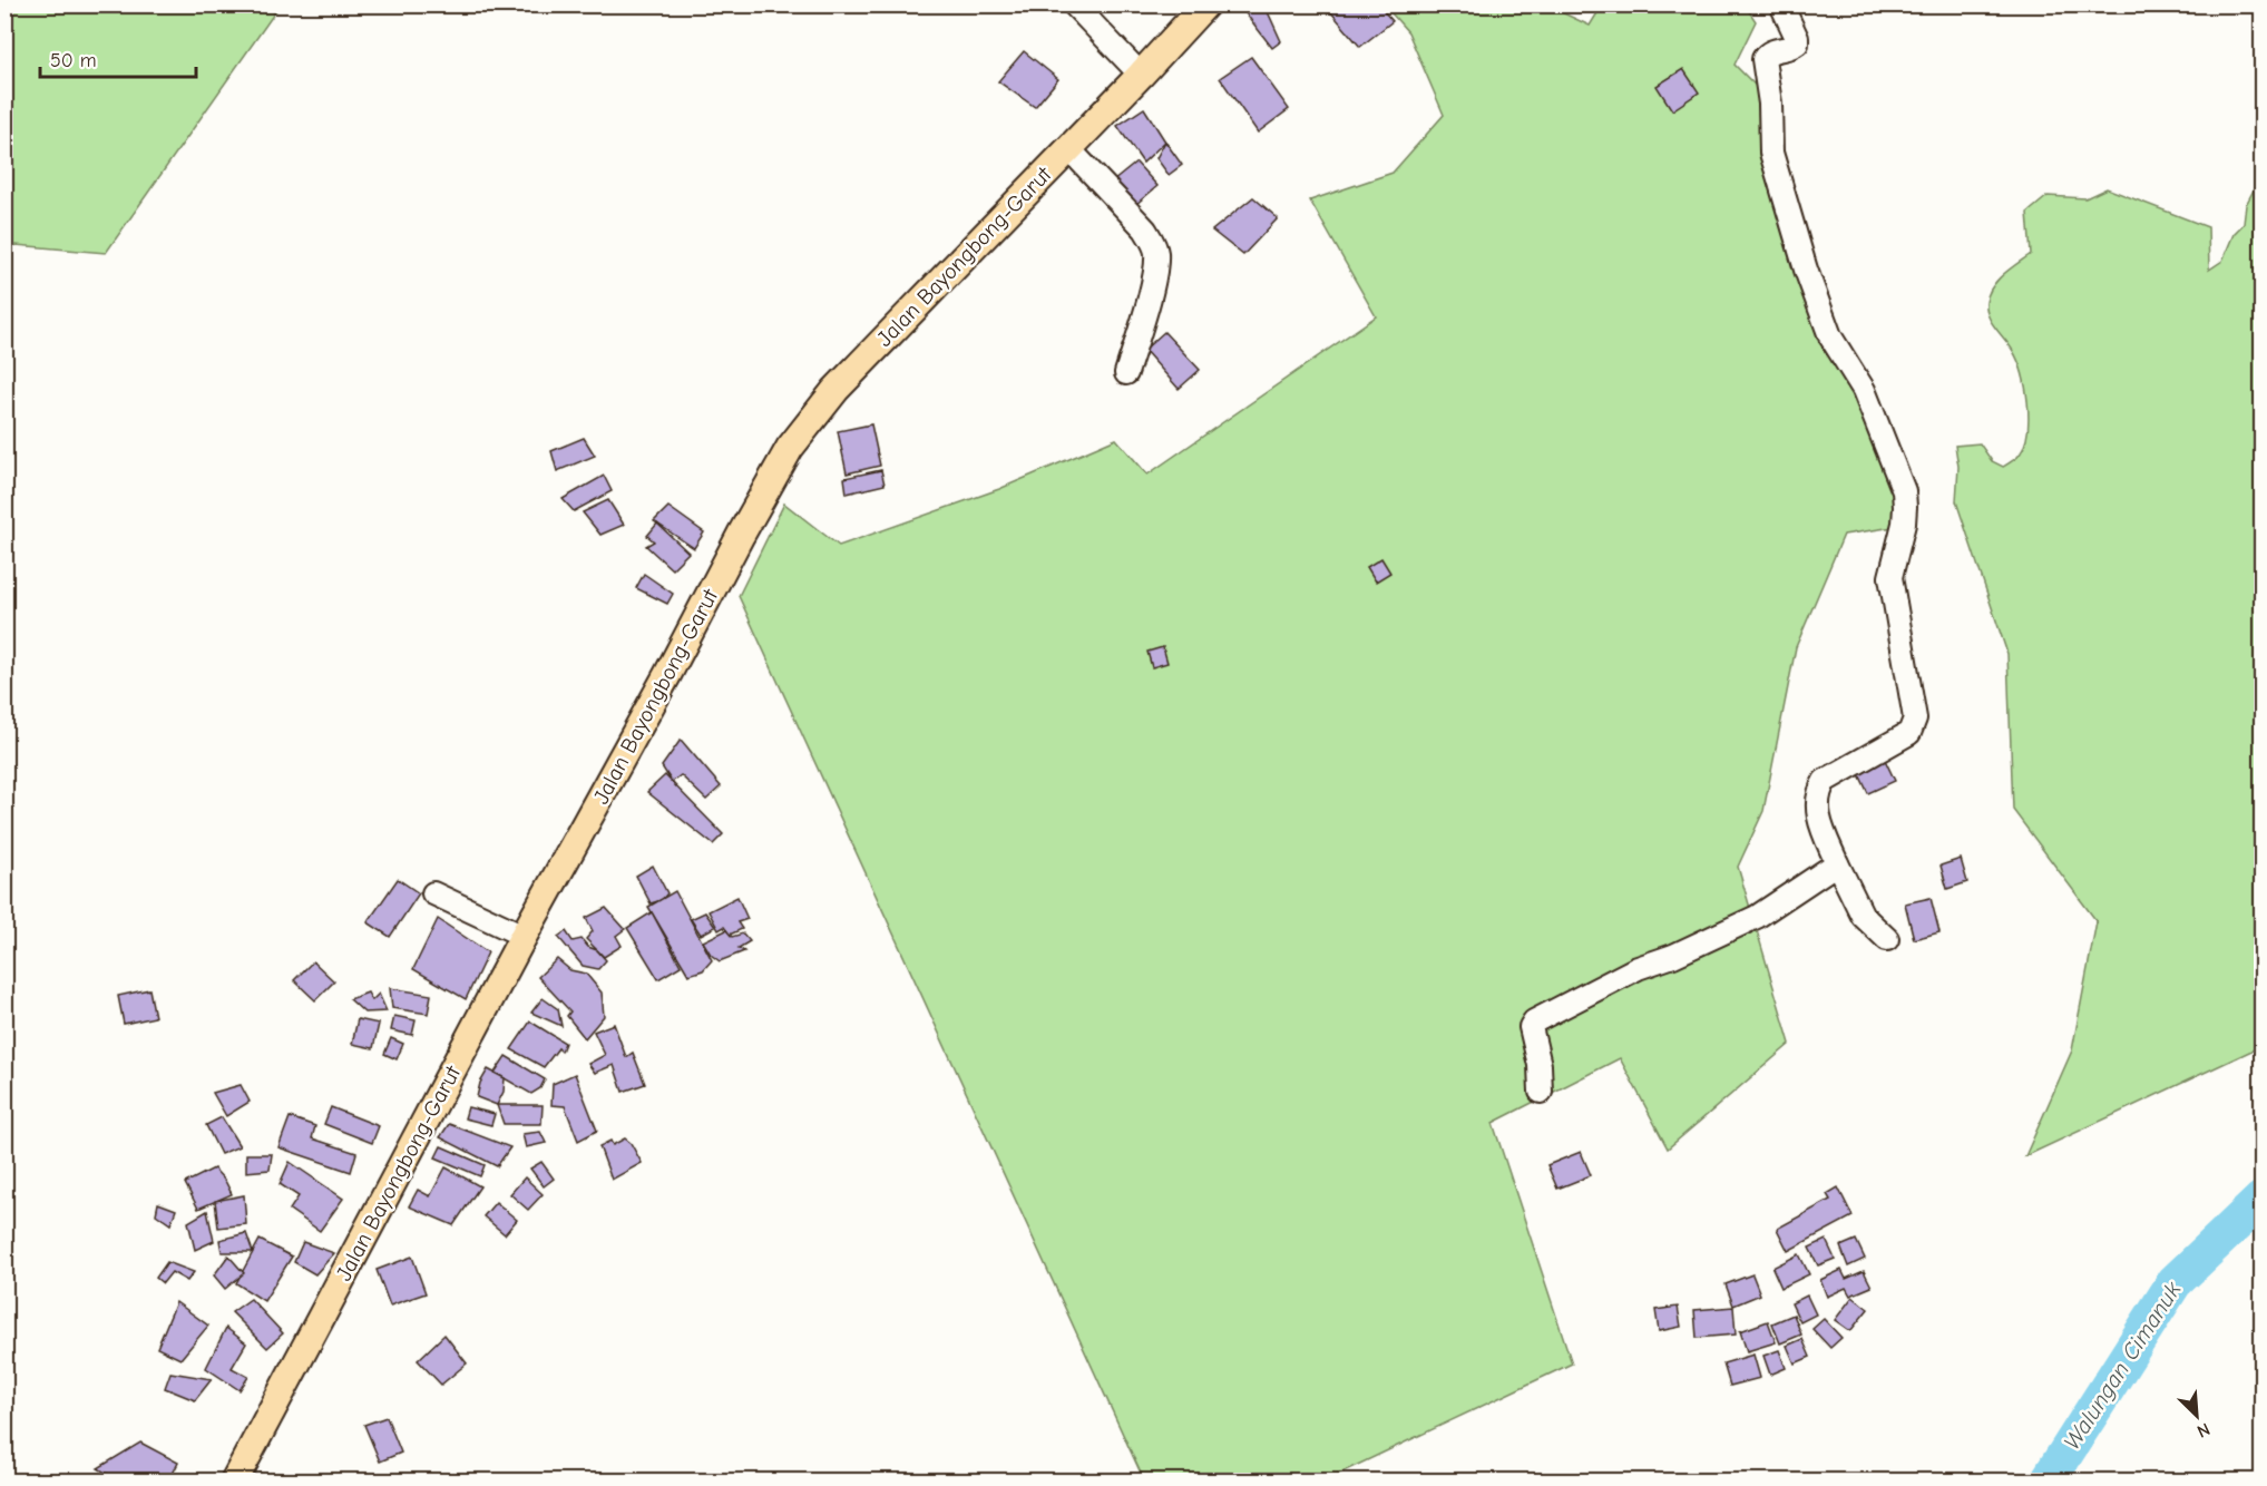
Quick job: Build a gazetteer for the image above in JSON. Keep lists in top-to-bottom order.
{
  "streets": {
    "main road": ["Jalan Bayongbong-Garut"]
  },
  "water": ["Walungan Cimanuk"],
  "scale_bar": "50 m",
  "north": "bottom right"
}
